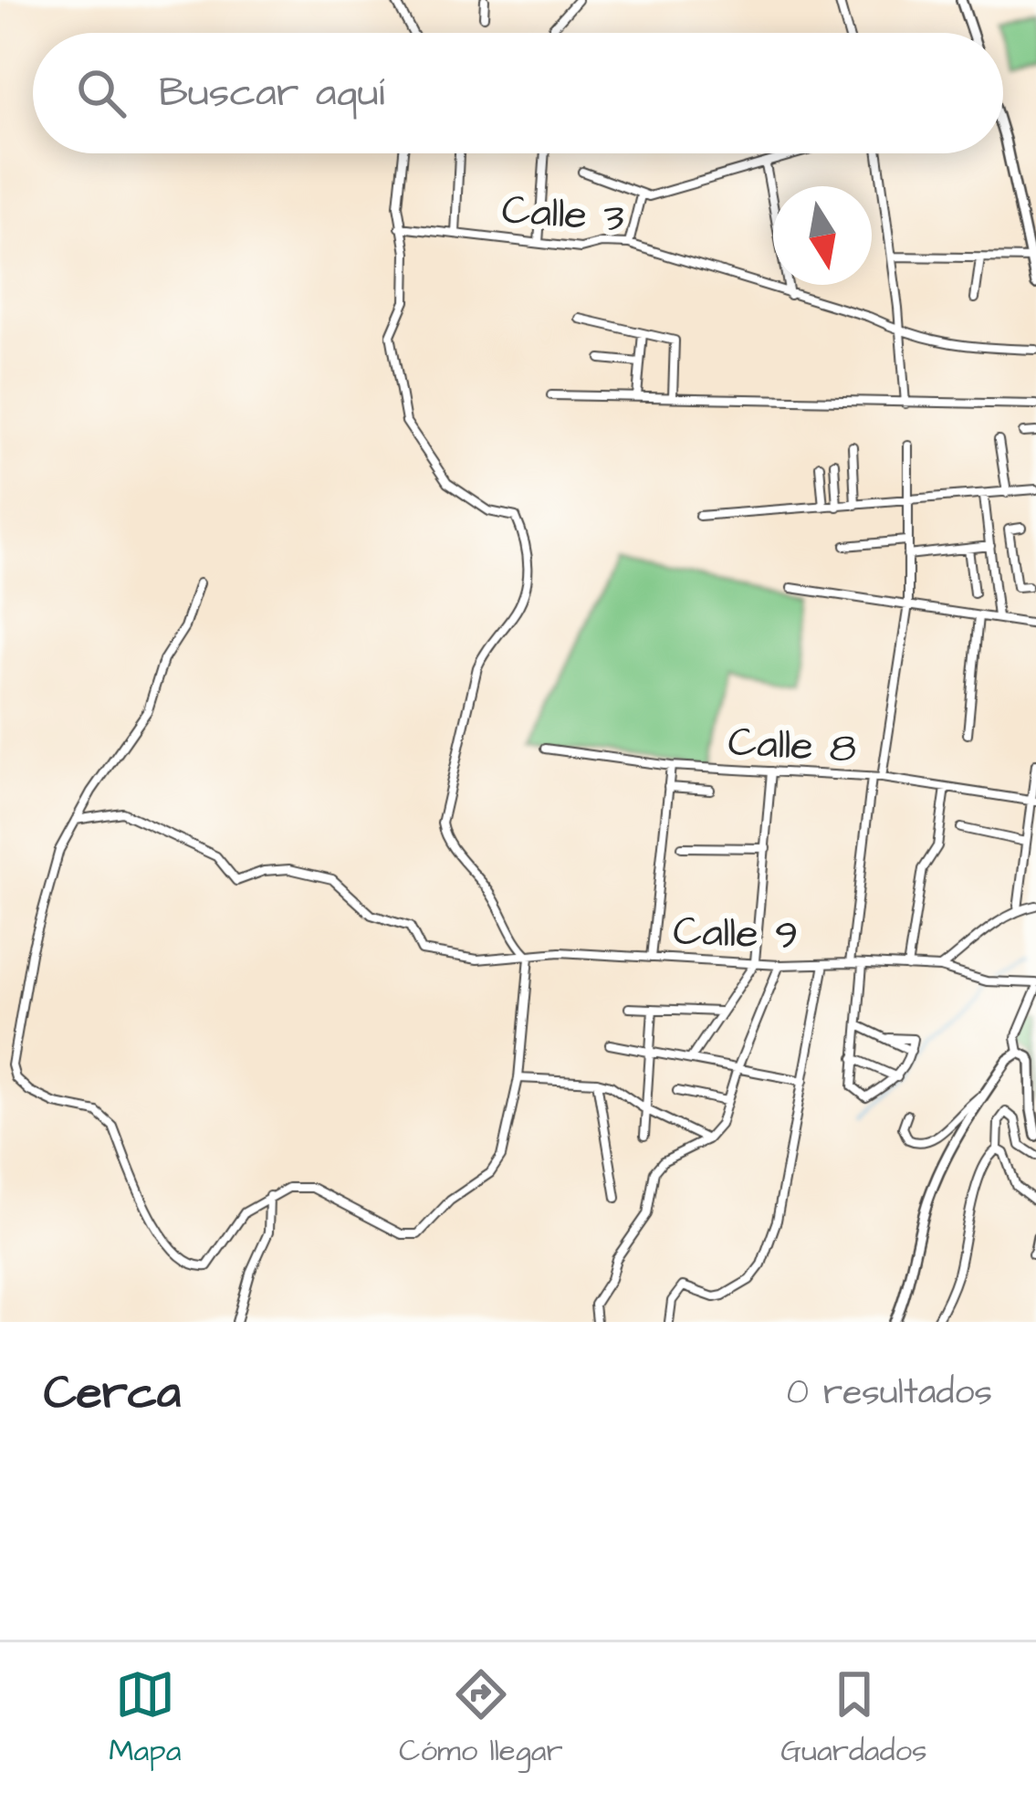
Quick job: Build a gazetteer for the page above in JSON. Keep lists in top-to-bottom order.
{
  "streets": {
    "street": ["Calle 3", "Calle 8", "Calle 9"]
  },
  "north": "bottom",
  "page": {
    "search": "Buscar aquí",
    "heading": ["Cerca", "0 resultados"],
    "nav": ["Mapa", "Cómo llegar", "Guardados"]
  }
}
